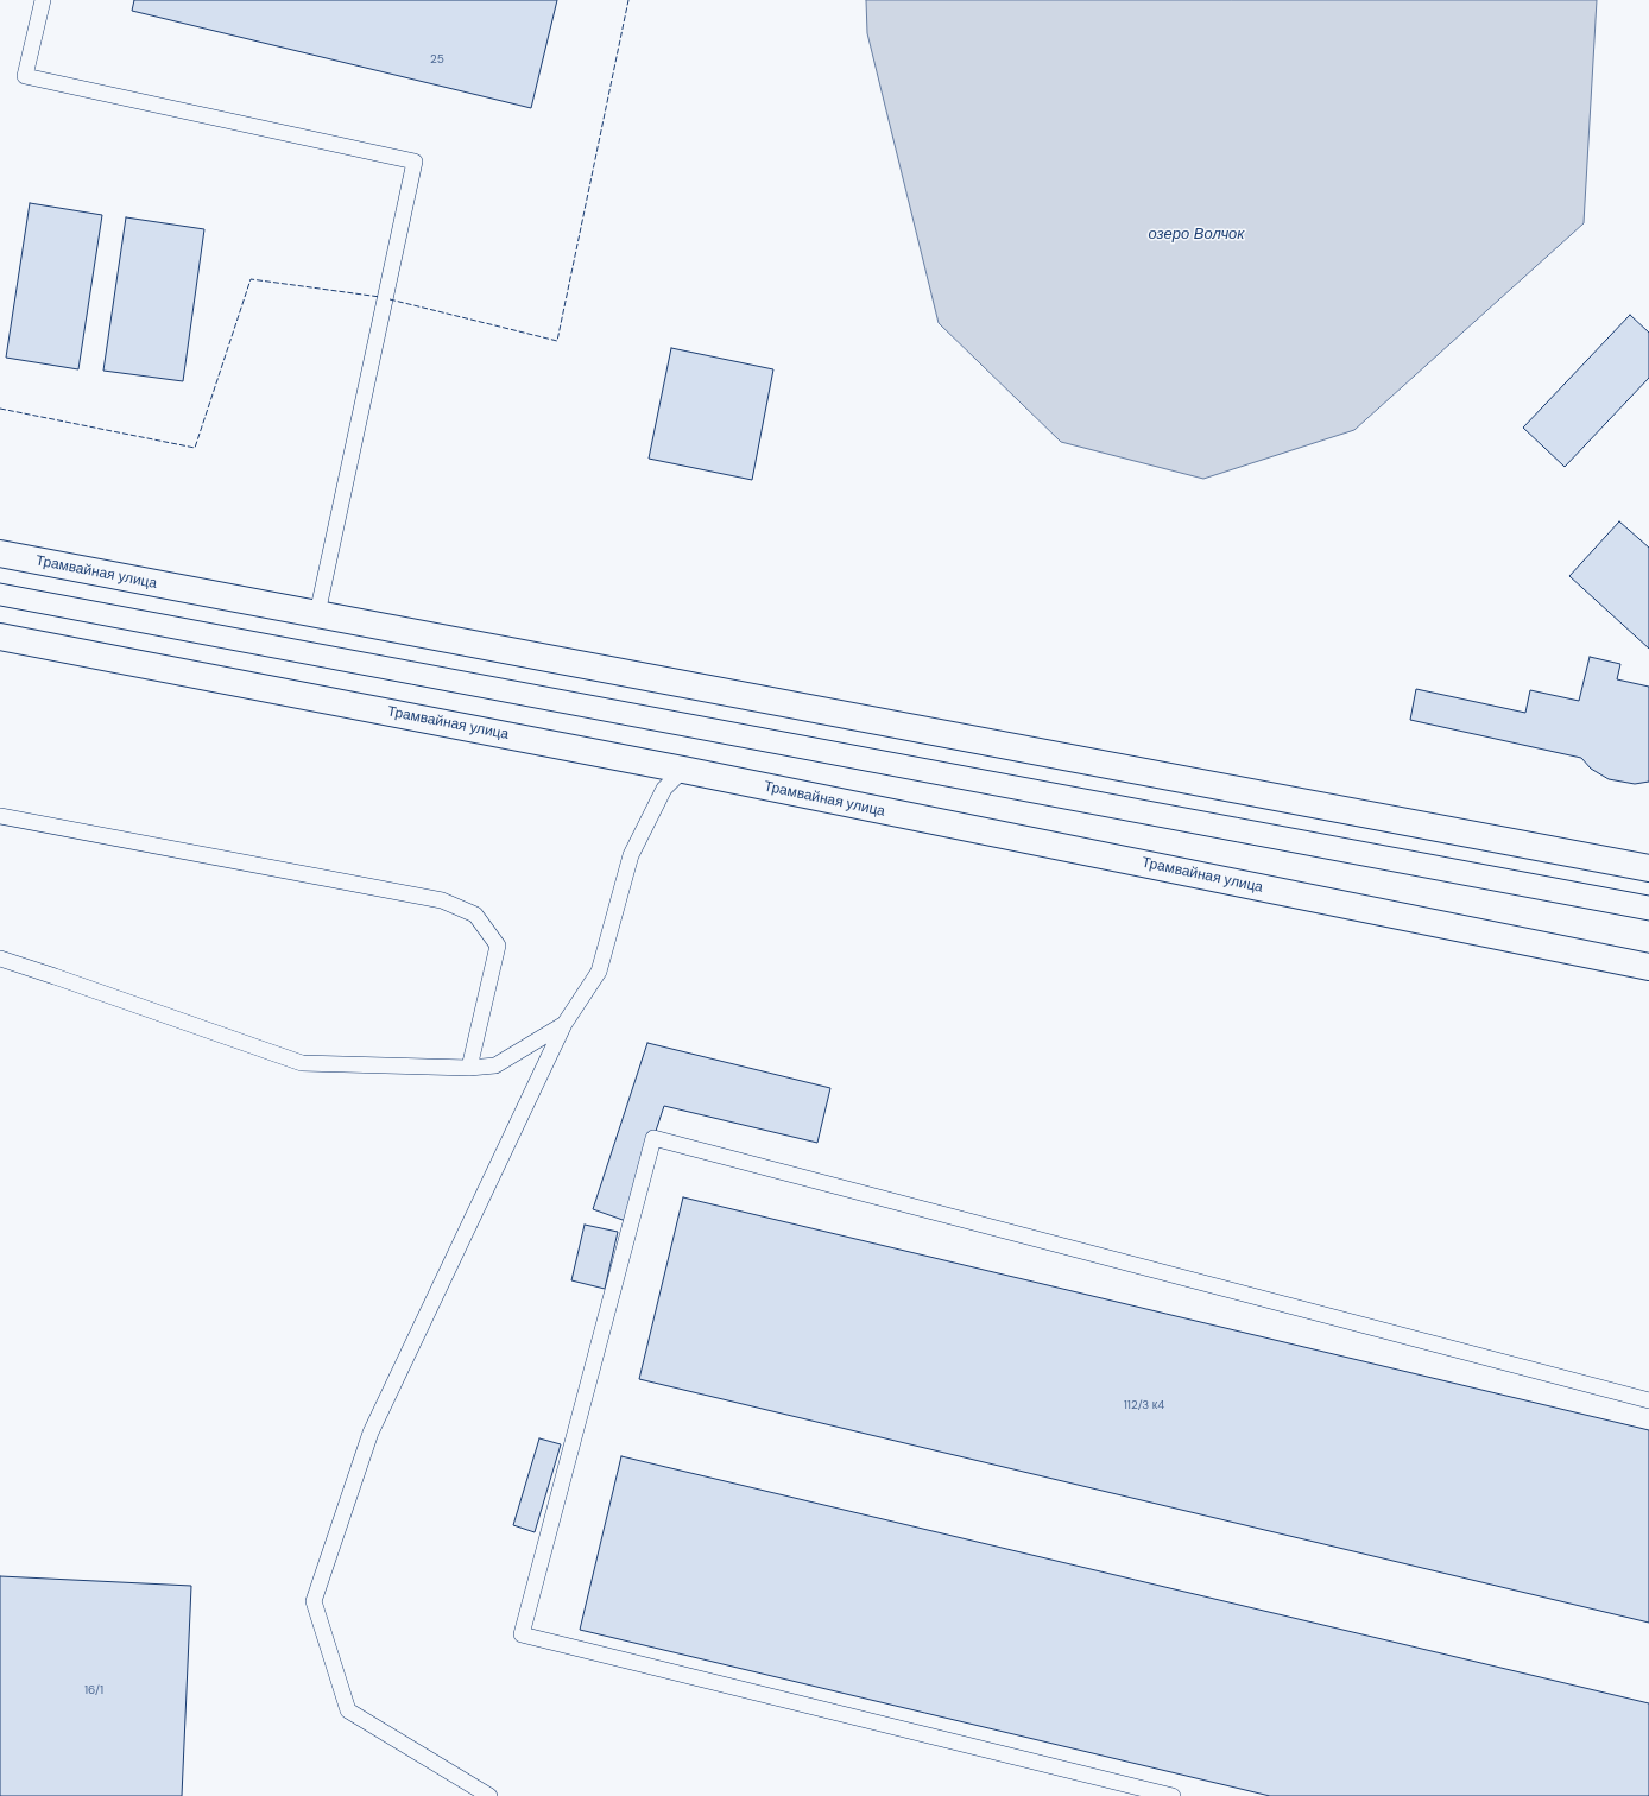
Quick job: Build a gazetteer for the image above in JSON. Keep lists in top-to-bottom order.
{
  "streets": {
    "main road": ["Трамвайная улица"]
  },
  "water": ["озеро Волчок"],
  "house_numbers": ["25", "112/3 к4", "16/1"]
}
